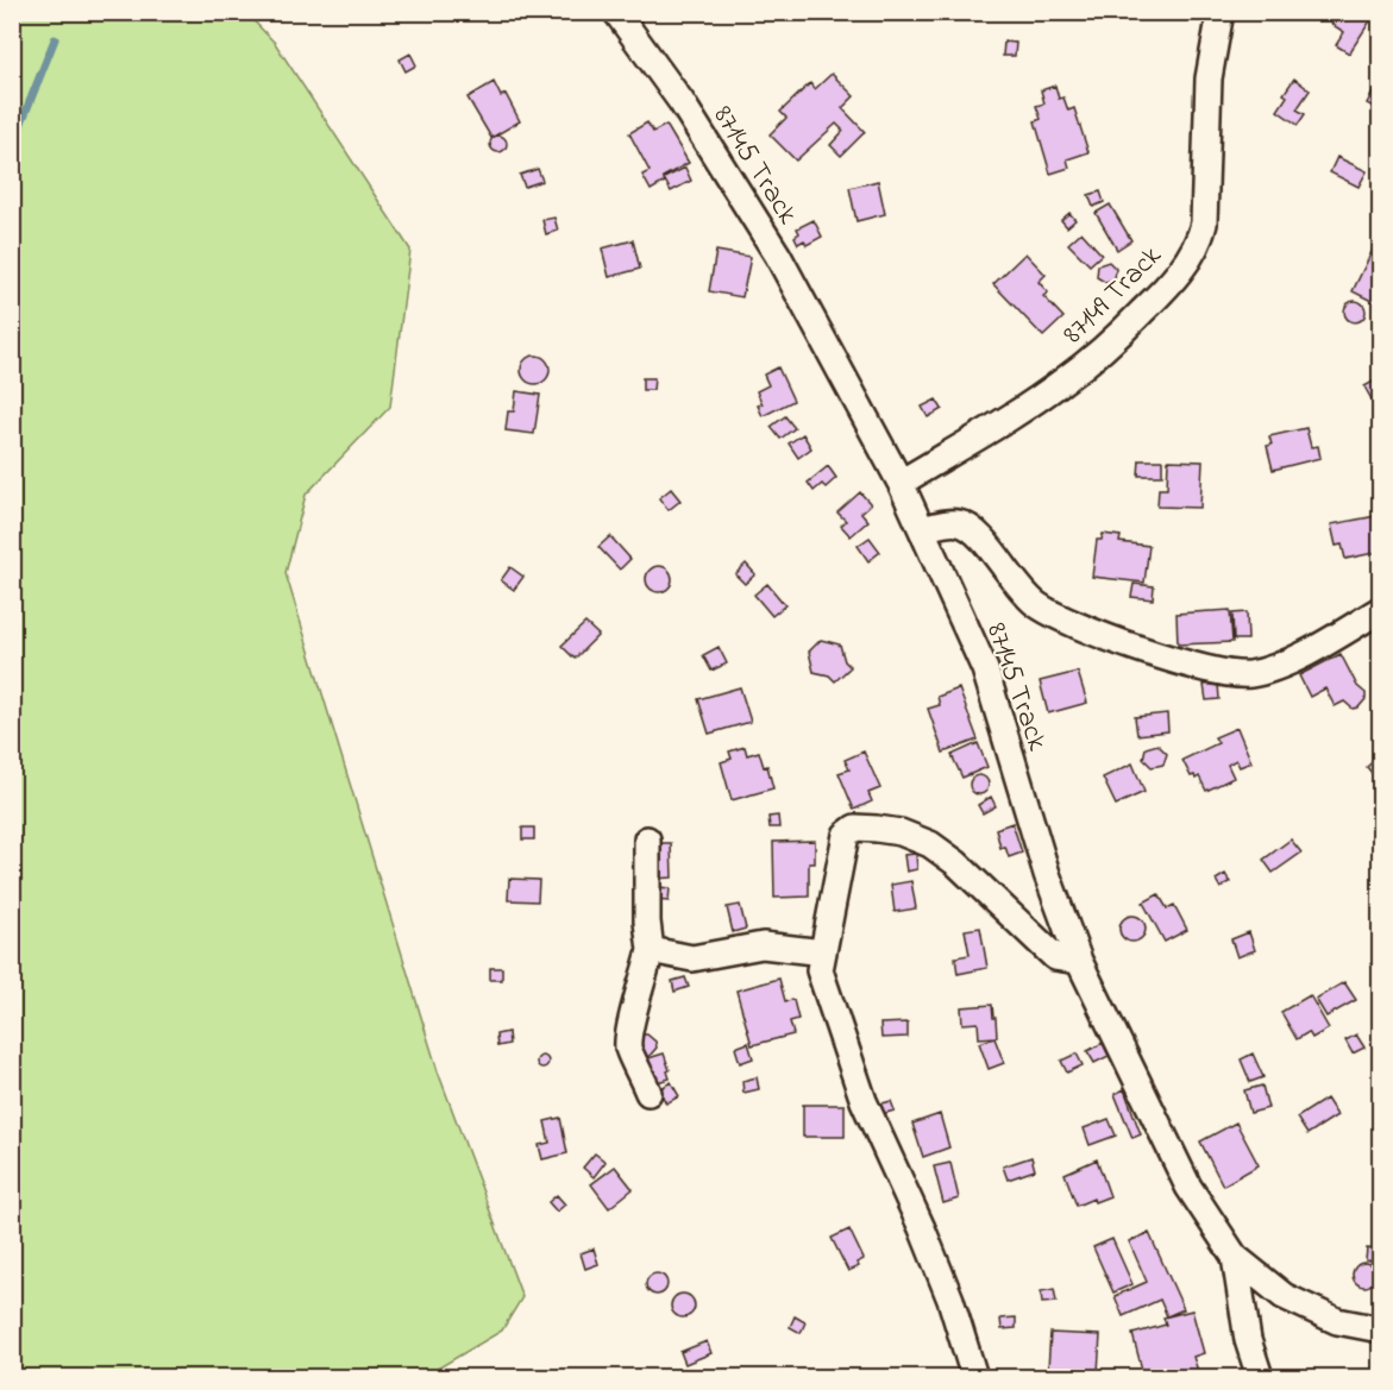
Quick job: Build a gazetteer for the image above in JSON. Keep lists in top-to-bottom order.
{
  "streets": {
    "street": ["87145 Track", "87149 Track"]
  },
  "crossings": [
    ["87145 Track", "87149 Track"]
  ]
}
